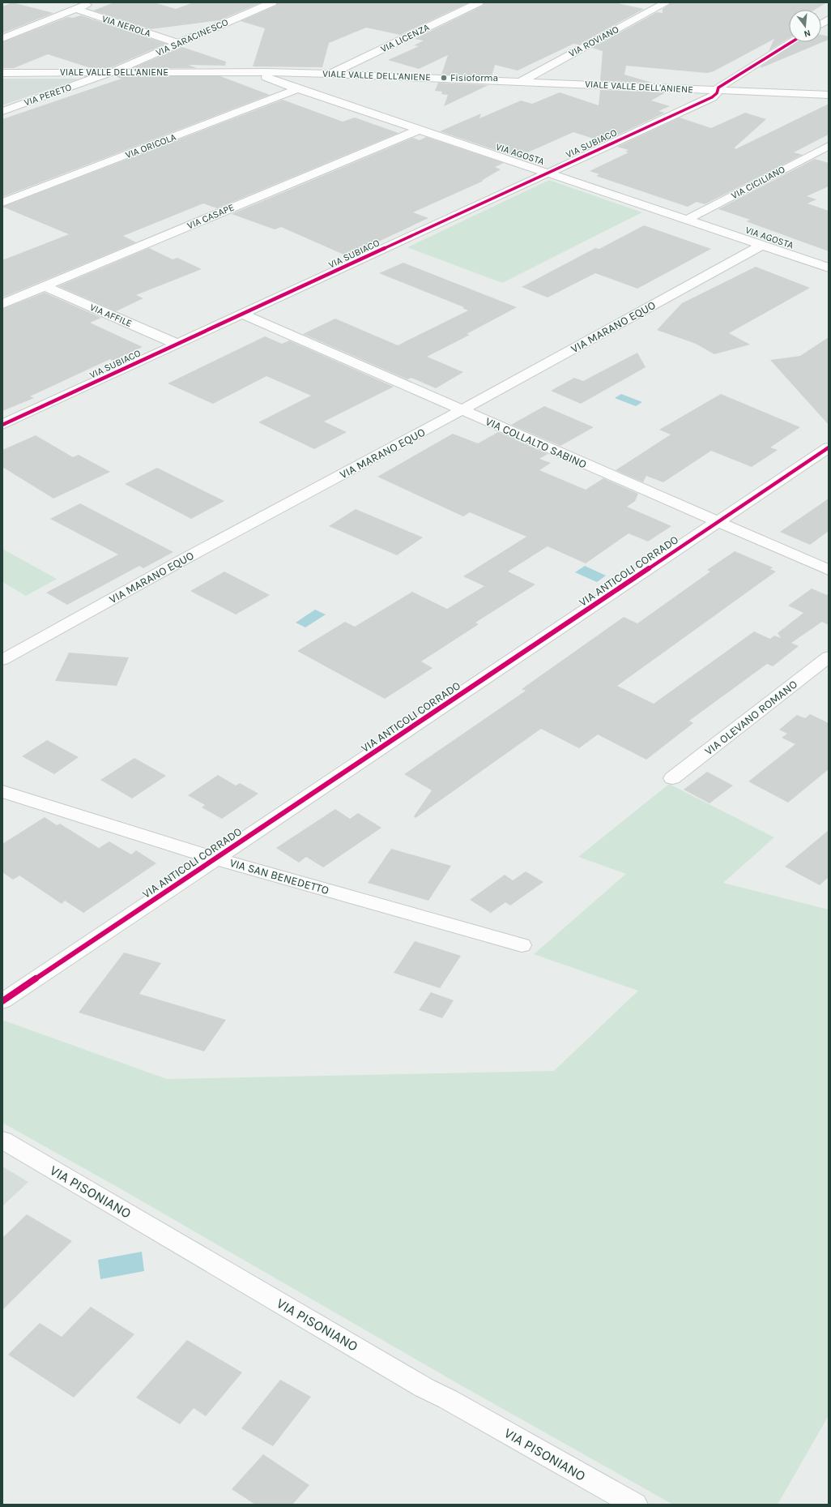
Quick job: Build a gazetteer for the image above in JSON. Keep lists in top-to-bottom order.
{
  "streets": {
    "street": [
      "VIA NEROLA",
      "VIA SARACINESCO",
      "VIA LICENZA",
      "VIA ROVIANO",
      "VIALE VALLE DELL'ANIENE",
      "VIA PERETO",
      "VIA SUBIACO",
      "VIA ORICOLA",
      "VIA AGOSTA",
      "VIA CICILIANO",
      "VIA CASAPE",
      "VIA AFFILE",
      "VIA MARANO EQUO",
      "VIA COLLALTO SABINO",
      "VIA ANTICOLI CORRADO",
      "VIA OLEVANO ROMANO",
      "VIA SAN BENEDETTO",
      "VIA PISONIANO"
    ]
  },
  "crossings": [
    ["VIA NEROLA", "VIA SARACINESCO"],
    ["VIA SARACINESCO", "VIALE VALLE DELL'ANIENE"],
    ["VIA SARACINESCO", "VIA PERETO"],
    ["VIA LICENZA", "VIALE VALLE DELL'ANIENE"],
    ["VIA ROVIANO", "VIALE VALLE DELL'ANIENE"],
    ["VIALE VALLE DELL'ANIENE", "VIA PERETO"],
    ["VIALE VALLE DELL'ANIENE", "VIA SUBIACO"],
    ["VIALE VALLE DELL'ANIENE", "VIA AGOSTA"],
    ["VIA SUBIACO", "VIA AGOSTA"],
    ["VIA SUBIACO", "VIA AFFILE"],
    ["VIA SUBIACO", "VIA COLLALTO SABINO"],
    ["VIA ORICOLA", "VIA AGOSTA"],
    ["VIA AGOSTA", "VIA CICILIANO"],
    ["VIA AGOSTA", "VIA CASAPE"],
    ["VIA AGOSTA", "VIA MARANO EQUO"],
    ["VIA CASAPE", "VIA AFFILE"],
    ["VIA MARANO EQUO", "VIA COLLALTO SABINO"],
    ["VIA COLLALTO SABINO", "VIA ANTICOLI CORRADO"],
    ["VIA ANTICOLI CORRADO", "VIA SAN BENEDETTO"]
  ],
  "places": ["Fisioforma"],
  "north": "bottom"
}
